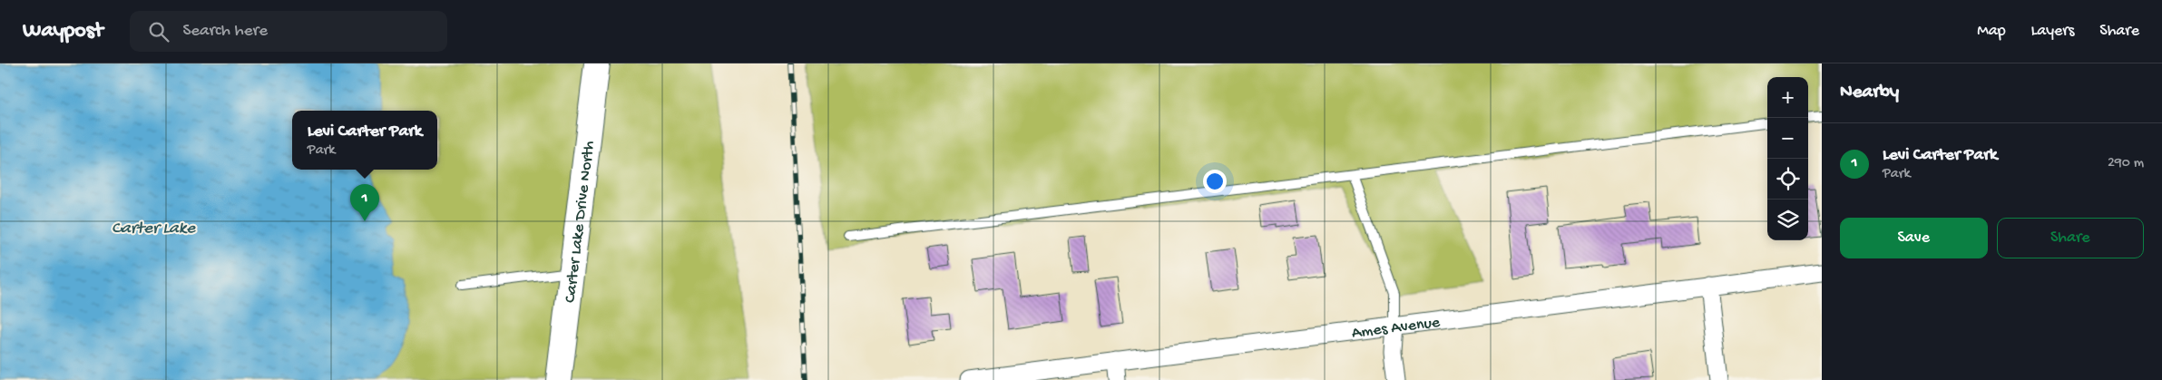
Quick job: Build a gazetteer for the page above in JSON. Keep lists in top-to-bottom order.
{
  "streets": {
    "street": ["Carter Lake Drive North", "Ames Avenue"]
  },
  "water": ["Carter Lake"],
  "page": {
    "header": "Waypost",
    "search": "Search here",
    "nav": ["Map", "Layers", "Share"],
    "heading": "Nearby",
    "map_buttons": ["+", "−"],
    "popup": ["Levi Carter Park", "Park"],
    "list": [
      {
        "mark": "1",
        "name": "Levi Carter Park",
        "note": "Park",
        "value": "290 m"
      }
    ],
    "pins": "1",
    "buttons": ["Save", "Share"]
  }
}
